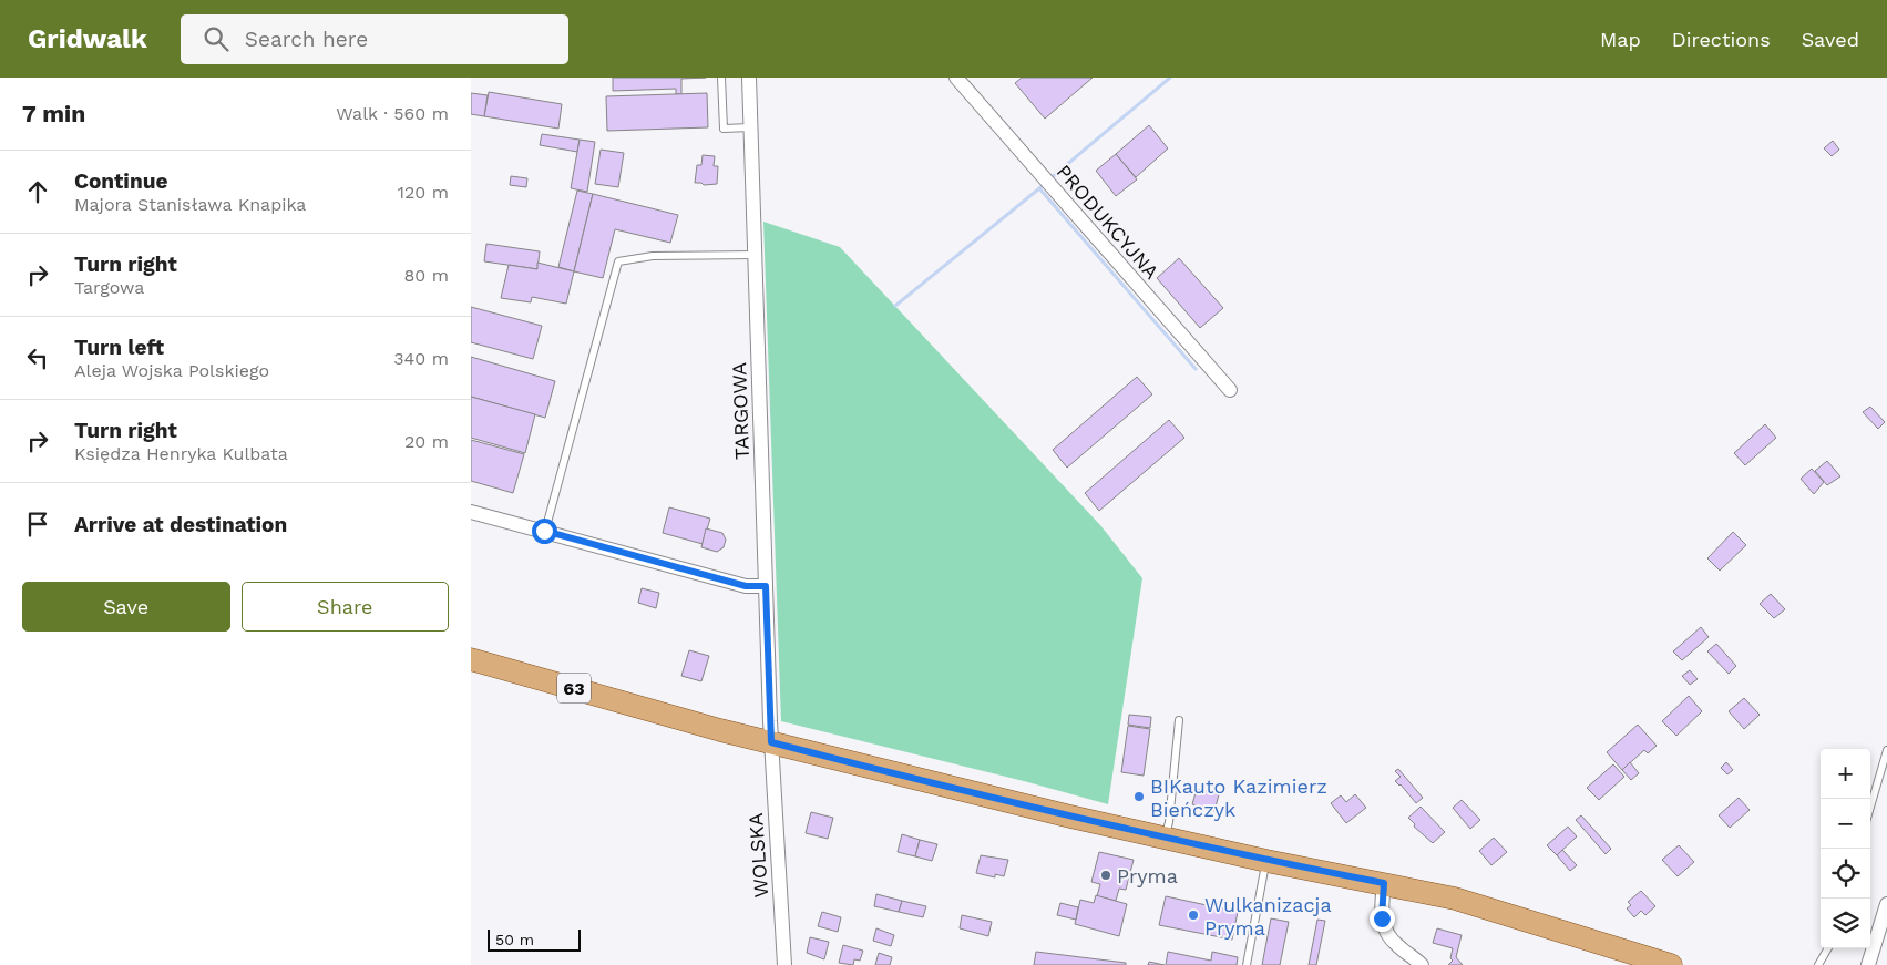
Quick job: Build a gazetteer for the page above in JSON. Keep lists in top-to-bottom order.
{
  "streets": {
    "main road": ["63"],
    "street": ["PRODUKCYJNA", "TARGOWA", "WOLSKA"]
  },
  "crossings": [
    ["TARGOWA", "63"],
    ["TARGOWA", "WOLSKA"],
    ["63", "WOLSKA"]
  ],
  "places": ["BIKauto Kazimierz Bieńczyk", "Pryma", "Wulkanizacja Pryma"],
  "scale_bar": "50 m",
  "page": {
    "header": "Gridwalk",
    "search": "Search here",
    "nav": ["Map", "Directions", "Saved"],
    "heading": ["7 min", "Walk · 560 m"],
    "list": [
      ["Continue", "Majora Stanisława Knapika", "120 m"],
      ["Turn right", "Targowa", "80 m"],
      ["Turn left", "Aleja Wojska Polskiego", "340 m"],
      ["Turn right", "Księdza Henryka Kulbata", "20 m"],
      "Arrive at destination"
    ],
    "buttons": ["Save", "Share"],
    "map_buttons": ["+", "−"],
    "scale": "50 m"
  }
}
